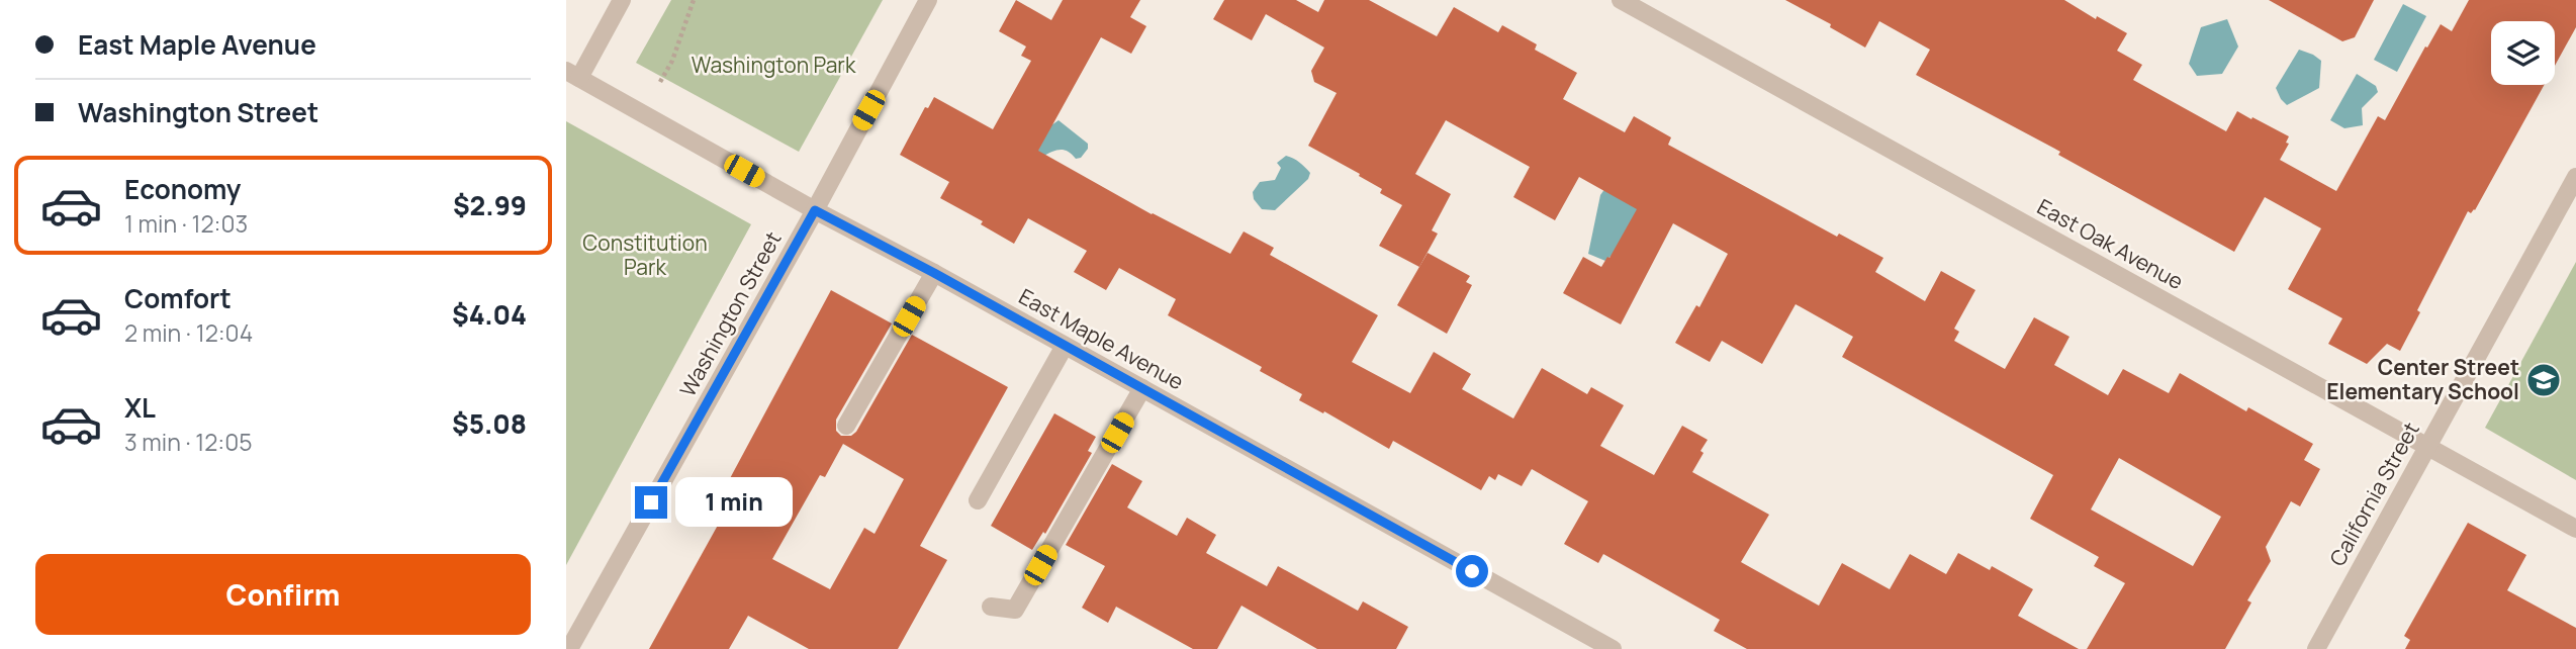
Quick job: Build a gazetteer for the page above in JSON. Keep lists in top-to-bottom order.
{
  "streets": {
    "street": [
      "East Oak Avenue",
      "Washington Street",
      "East Maple Avenue",
      "California Street"
    ]
  },
  "crossings": [
    ["East Oak Avenue", "California Street"],
    ["Washington Street", "East Maple Avenue"]
  ],
  "parks": ["Washington Park", "Constitution Park"],
  "places": {
    "school or university": ["Center Street Elementary School"]
  },
  "page": {
    "banner": ["East Maple Avenue", "Washington Street"],
    "list": [
      {
        "name": "Economy",
        "note": "1 min · 12:03",
        "value": "$2.99"
      },
      {
        "name": "Comfort",
        "note": "2 min · 12:04",
        "value": "$4.04"
      },
      {
        "name": "XL",
        "note": "3 min · 12:05",
        "value": "$5.08"
      }
    ],
    "bubble": "1 min",
    "buttons": "Confirm"
  }
}
